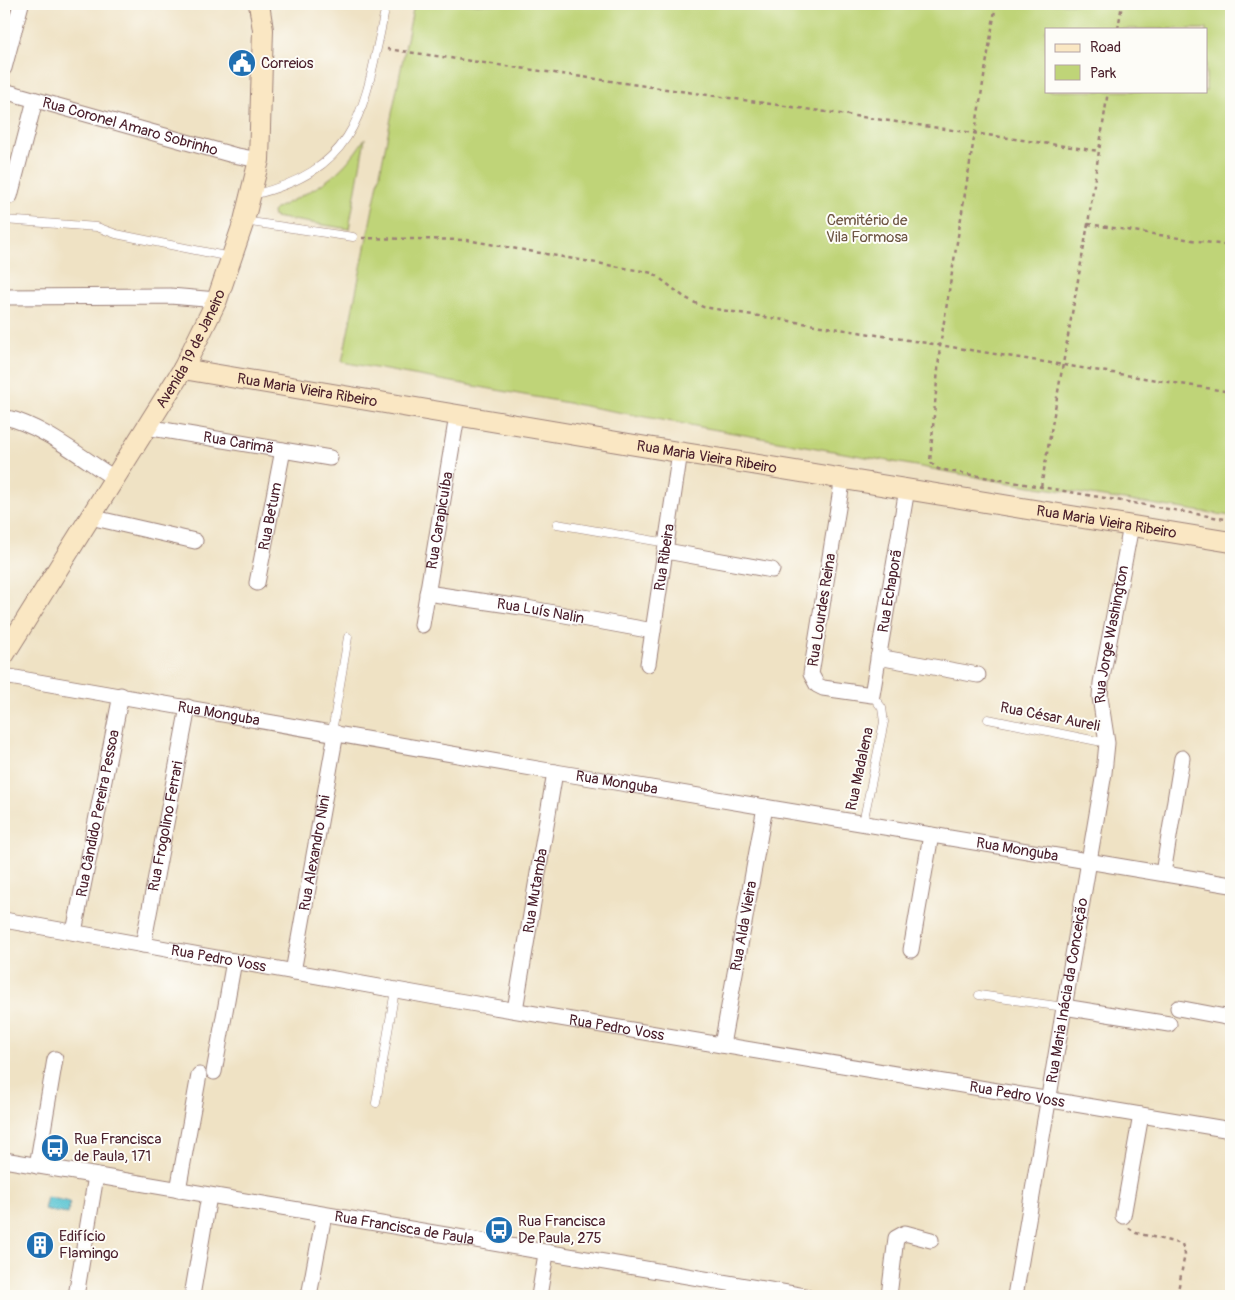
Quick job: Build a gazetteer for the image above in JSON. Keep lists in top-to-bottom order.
{
  "streets": {
    "street": [
      "Rua Coronel Amaro Sobrinho",
      "Avenida 19 de Janeiro",
      "Rua Maria Vieira Ribeiro",
      "Rua Carimã",
      "Rua Betum",
      "Rua Carapicuíba",
      "Rua Ribeira",
      "Rua Echaporã",
      "Rua Lourdes Reina",
      "Rua Luís Nalin",
      "Rua Jorge Washington",
      "Rua Monguba",
      "Rua Cândido Pereira Pessoa",
      "Rua Frogolino Ferrari",
      "Rua Alexandro Nini",
      "Rua Mutamba",
      "Rua Alda Vieira",
      "Rua Pedro Voss",
      "Rua Maria Inácia da Conceição",
      "Rua Francisca de Paula"
    ],
    "lane": ["Rua César Aureli", "Rua Madalena"]
  },
  "crossings": [
    ["Rua Coronel Amaro Sobrinho", "Avenida 19 de Janeiro"],
    ["Avenida 19 de Janeiro", "Rua Maria Vieira Ribeiro"],
    ["Avenida 19 de Janeiro", "Rua Carimã"],
    ["Rua Maria Vieira Ribeiro", "Rua Carapicuíba"],
    ["Rua Maria Vieira Ribeiro", "Rua Ribeira"],
    ["Rua Maria Vieira Ribeiro", "Rua Echaporã"],
    ["Rua Maria Vieira Ribeiro", "Rua Lourdes Reina"],
    ["Rua Maria Vieira Ribeiro", "Rua Jorge Washington"],
    ["Rua Carimã", "Rua Betum"],
    ["Rua Carapicuíba", "Rua Luís Nalin"],
    ["Rua Ribeira", "Rua Luís Nalin"],
    ["Rua Echaporã", "Rua Lourdes Reina"],
    ["Rua Echaporã", "Rua Madalena"],
    ["Rua Lourdes Reina", "Rua Madalena"],
    ["Rua Jorge Washington", "Rua César Aureli"],
    ["Rua Jorge Washington", "Rua Maria Inácia da Conceição"],
    ["Rua Monguba", "Rua Madalena"],
    ["Rua Monguba", "Rua Cândido Pereira Pessoa"],
    ["Rua Monguba", "Rua Frogolino Ferrari"],
    ["Rua Monguba", "Rua Alexandro Nini"],
    ["Rua Monguba", "Rua Mutamba"],
    ["Rua Monguba", "Rua Alda Vieira"],
    ["Rua Monguba", "Rua Maria Inácia da Conceição"],
    ["Rua César Aureli", "Rua Maria Inácia da Conceição"],
    ["Rua Cândido Pereira Pessoa", "Rua Pedro Voss"],
    ["Rua Frogolino Ferrari", "Rua Pedro Voss"],
    ["Rua Alexandro Nini", "Rua Pedro Voss"],
    ["Rua Mutamba", "Rua Pedro Voss"],
    ["Rua Alda Vieira", "Rua Pedro Voss"],
    ["Rua Pedro Voss", "Rua Maria Inácia da Conceição"]
  ],
  "parks": ["Cemitério de Vila Formosa"],
  "places": {
    "public building": ["Correios"],
    "bus stop": ["Rua Francisca de Paula, 171", "Rua Francisca De Paula, 275"],
    "building": ["Edifício Flamingo"]
  },
  "legend": ["Road", "Park"]
}
